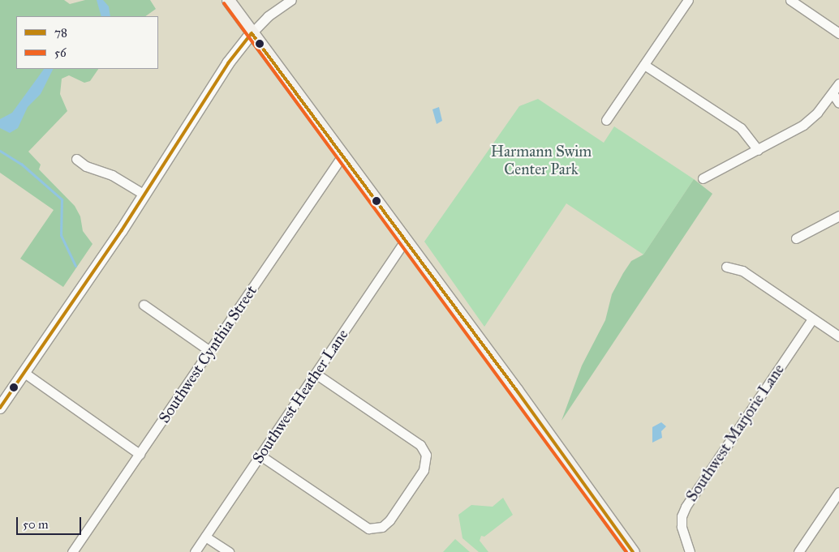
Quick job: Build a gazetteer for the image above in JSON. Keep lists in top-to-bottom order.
{
  "streets": {
    "street": ["Southwest Cynthia Street", "Southwest Heather Lane", "Southwest Marjorie Lane"]
  },
  "parks": ["Harmann Swim Center Park"],
  "lines": ["transit line 56", "transit line 78"],
  "legend": ["78", "56"],
  "scale_bar": "50 m"
}
